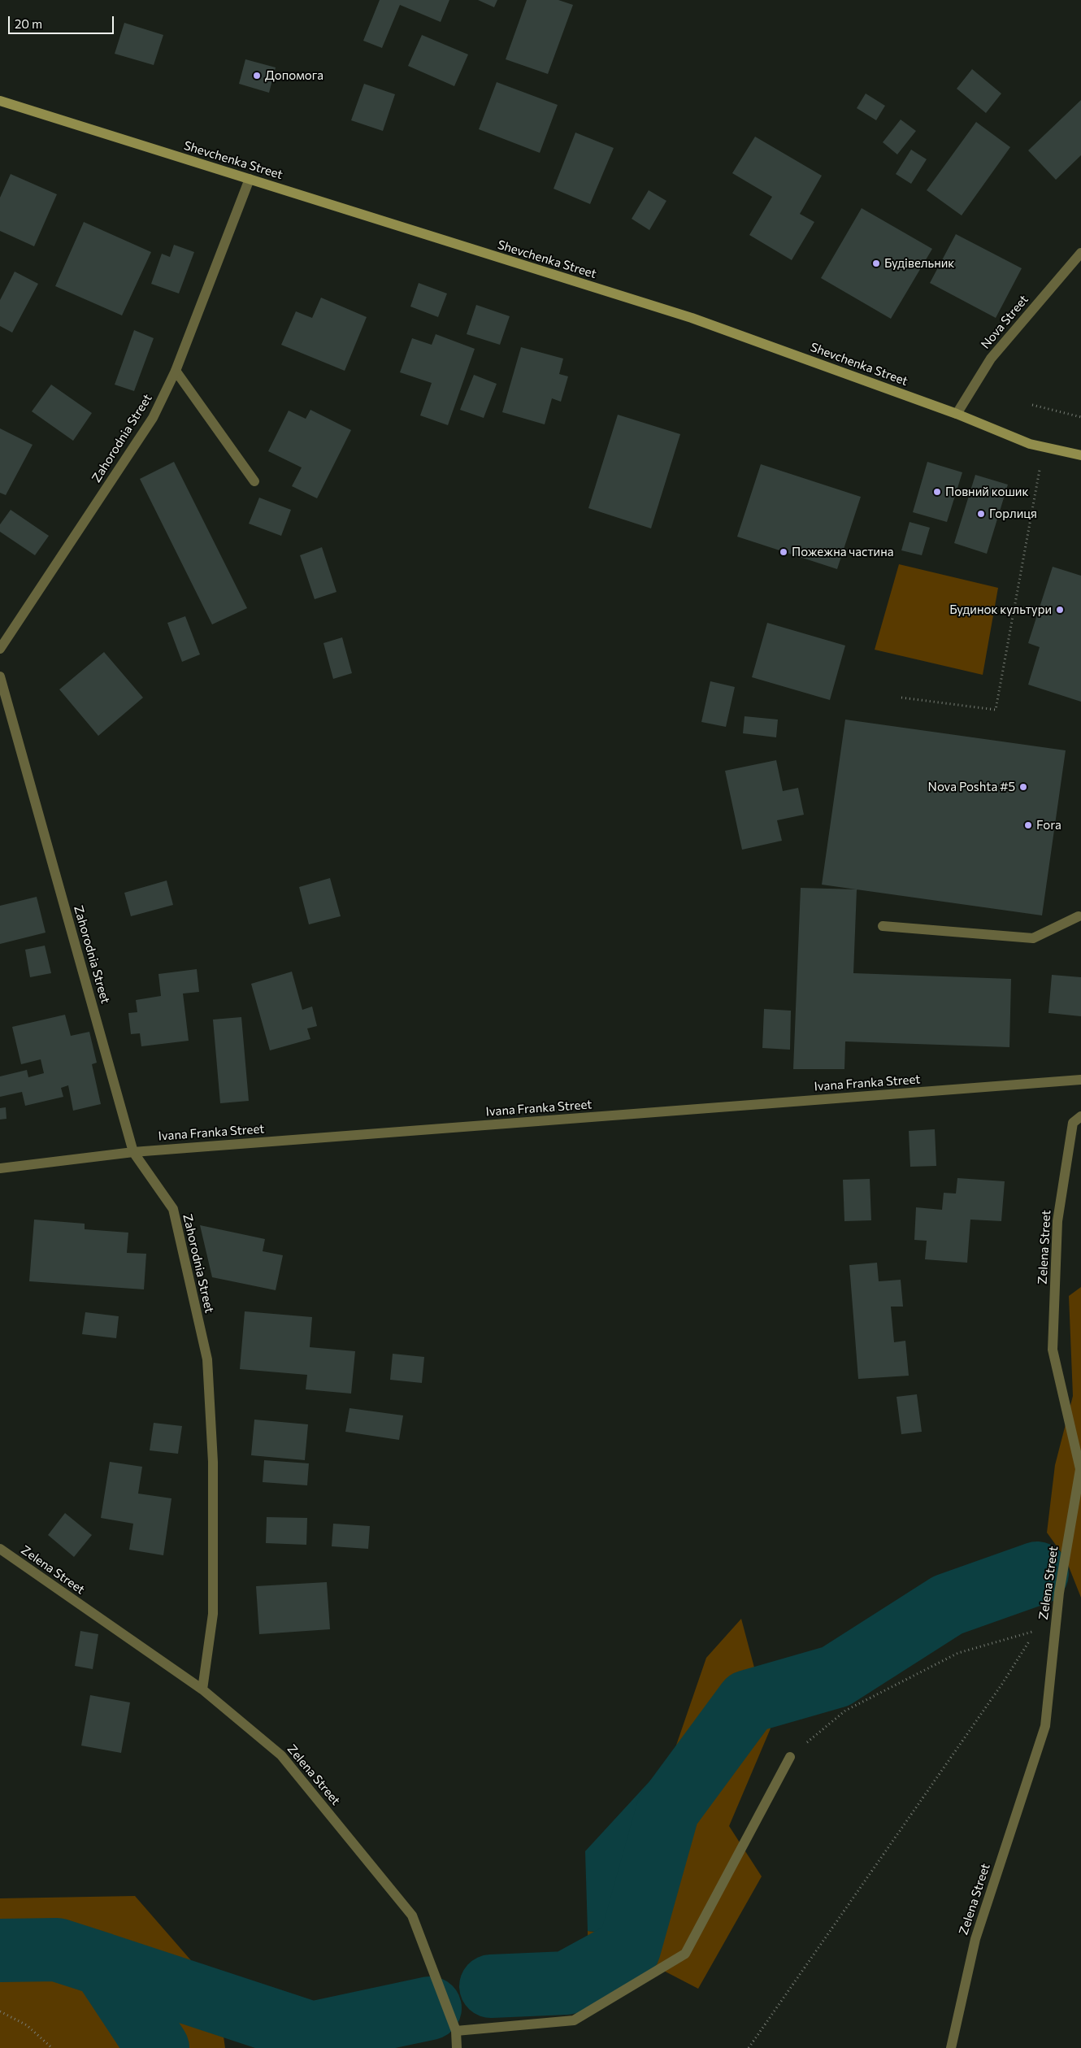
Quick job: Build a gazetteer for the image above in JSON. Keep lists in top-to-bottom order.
{
  "streets": {
    "street": [
      "Shevchenka Street",
      "Nova Street",
      "Zahorodnia Street",
      "Ivana Franka Street",
      "Zelena Street"
    ]
  },
  "crossings": [
    ["Shevchenka Street", "Nova Street"],
    ["Shevchenka Street", "Zahorodnia Street"],
    ["Zahorodnia Street", "Ivana Franka Street"],
    ["Zahorodnia Street", "Zelena Street"]
  ],
  "places": [
    "Допомога",
    "Будівельник",
    "Повний кошик",
    "Горлиця",
    "Пожежна частина",
    "Будинок культури",
    "Nova Poshta #5",
    "Fora"
  ],
  "scale_bar": "20 m"
}
